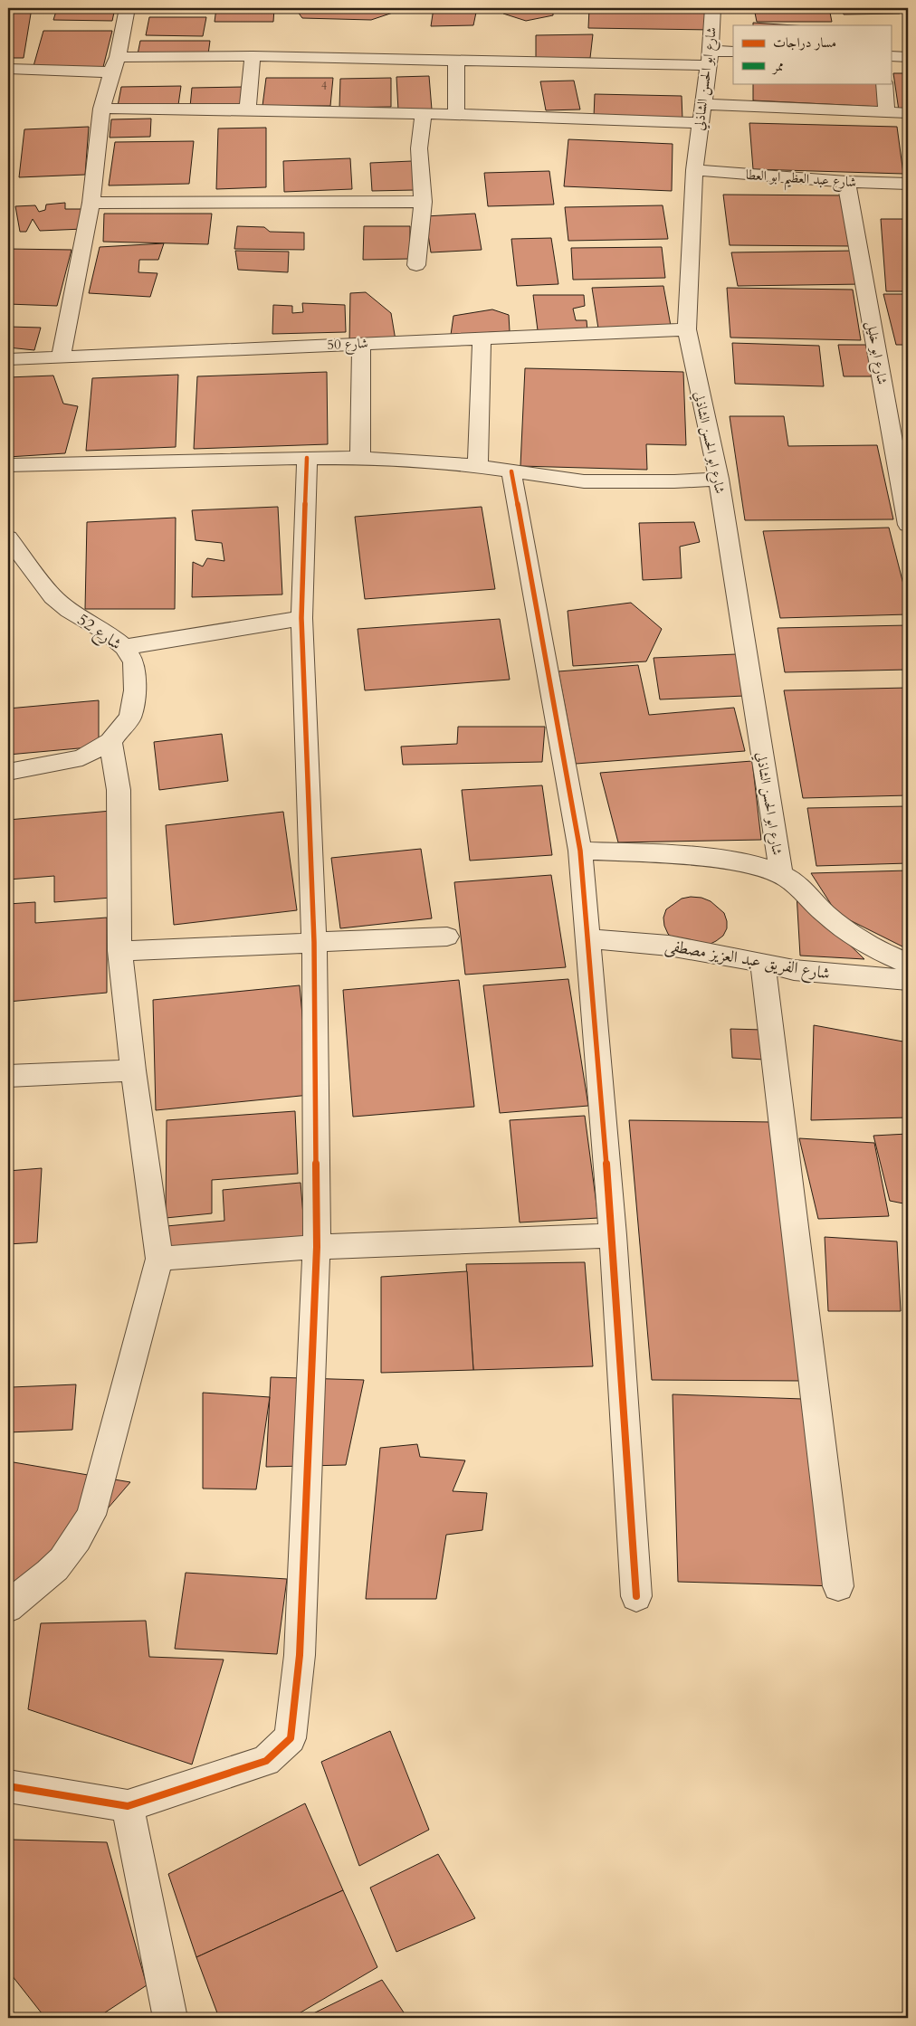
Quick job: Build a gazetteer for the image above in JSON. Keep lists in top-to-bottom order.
{
  "streets": {
    "street": [
      "شارع ابو الحسن الشاذلي",
      "شارع عبد العظيم ابو العطا",
      "شارع 50",
      "شارع ابو خليل",
      "شارع 52",
      "شارع الفريق عبد العزيز مصطفى"
    ]
  },
  "crossings": [
    ["شارع ابو الحسن الشاذلي", "شارع عبد العظيم ابو العطا"],
    ["شارع ابو الحسن الشاذلي", "شارع 50"],
    ["شارع عبد العظيم ابو العطا", "شارع ابو خليل"]
  ],
  "house_numbers": ["4"],
  "legend": ["مسار دراجات", "ممر"]
}
